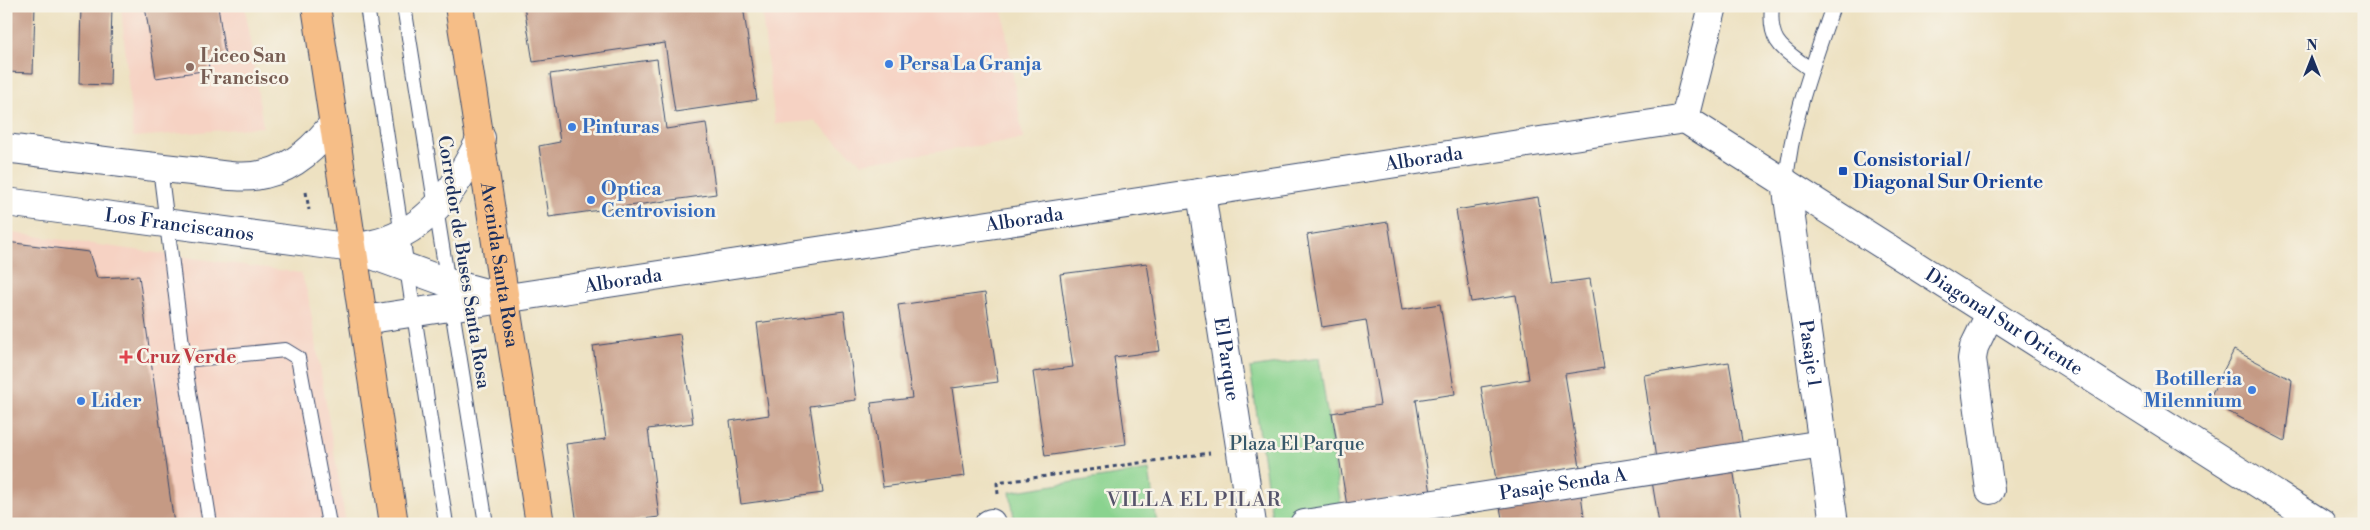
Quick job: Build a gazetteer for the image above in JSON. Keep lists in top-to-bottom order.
{
  "streets": {
    "main road": ["Avenida Santa Rosa"],
    "street": [
      "Alborada",
      "Los Franciscanos",
      "Diagonal Sur Oriente",
      "Pasaje 1",
      "El Parque",
      "Pasaje Senda A"
    ],
    "lane": ["Corredor de Buses Santa Rosa"]
  },
  "crossings": [
    ["Alborada", "Los Franciscanos"],
    ["Alborada", "Corredor de Buses Santa Rosa"],
    ["Alborada", "Avenida Santa Rosa"],
    ["Alborada", "Diagonal Sur Oriente"],
    ["Alborada", "El Parque"],
    ["Los Franciscanos", "Corredor de Buses Santa Rosa"],
    ["Los Franciscanos", "Avenida Santa Rosa"],
    ["Diagonal Sur Oriente", "Pasaje 1"],
    ["Pasaje 1", "Pasaje Senda A"]
  ],
  "districts": ["VILLA EL PILAR"],
  "parks": ["Plaza El Parque"],
  "places": {
    "other": [
      "Persa La Granja",
      "Liceo San Francisco",
      "Pinturas",
      "Optica Centrovision",
      "Botilleria Milennium",
      "Lider"
    ],
    "transit": ["Consistorial / Diagonal Sur Oriente"],
    "health": ["Cruz Verde"]
  },
  "north": "top"
}
